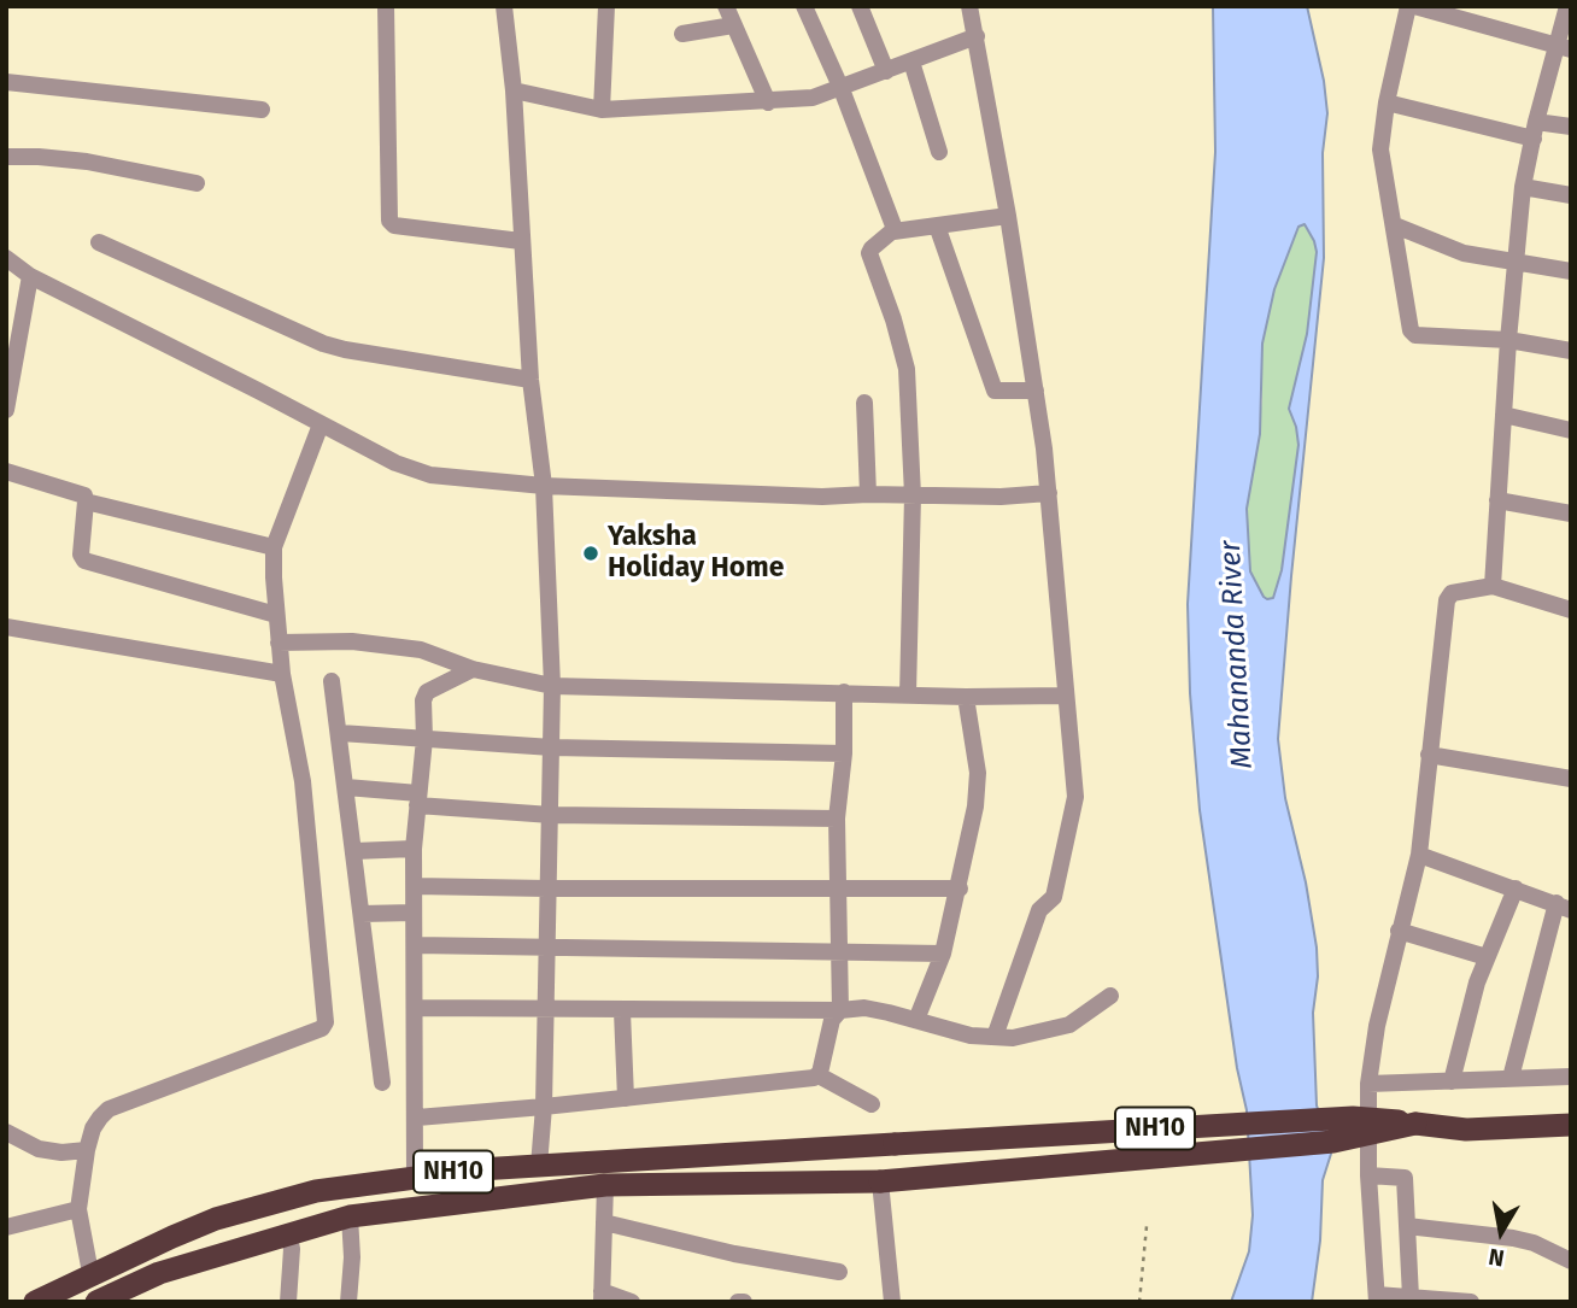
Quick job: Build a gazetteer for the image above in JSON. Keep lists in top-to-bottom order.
{
  "streets": {
    "highway": ["NH10"]
  },
  "water": ["Mahananda River"],
  "places": ["Yaksha Holiday Home"],
  "north": "bottom"
}
